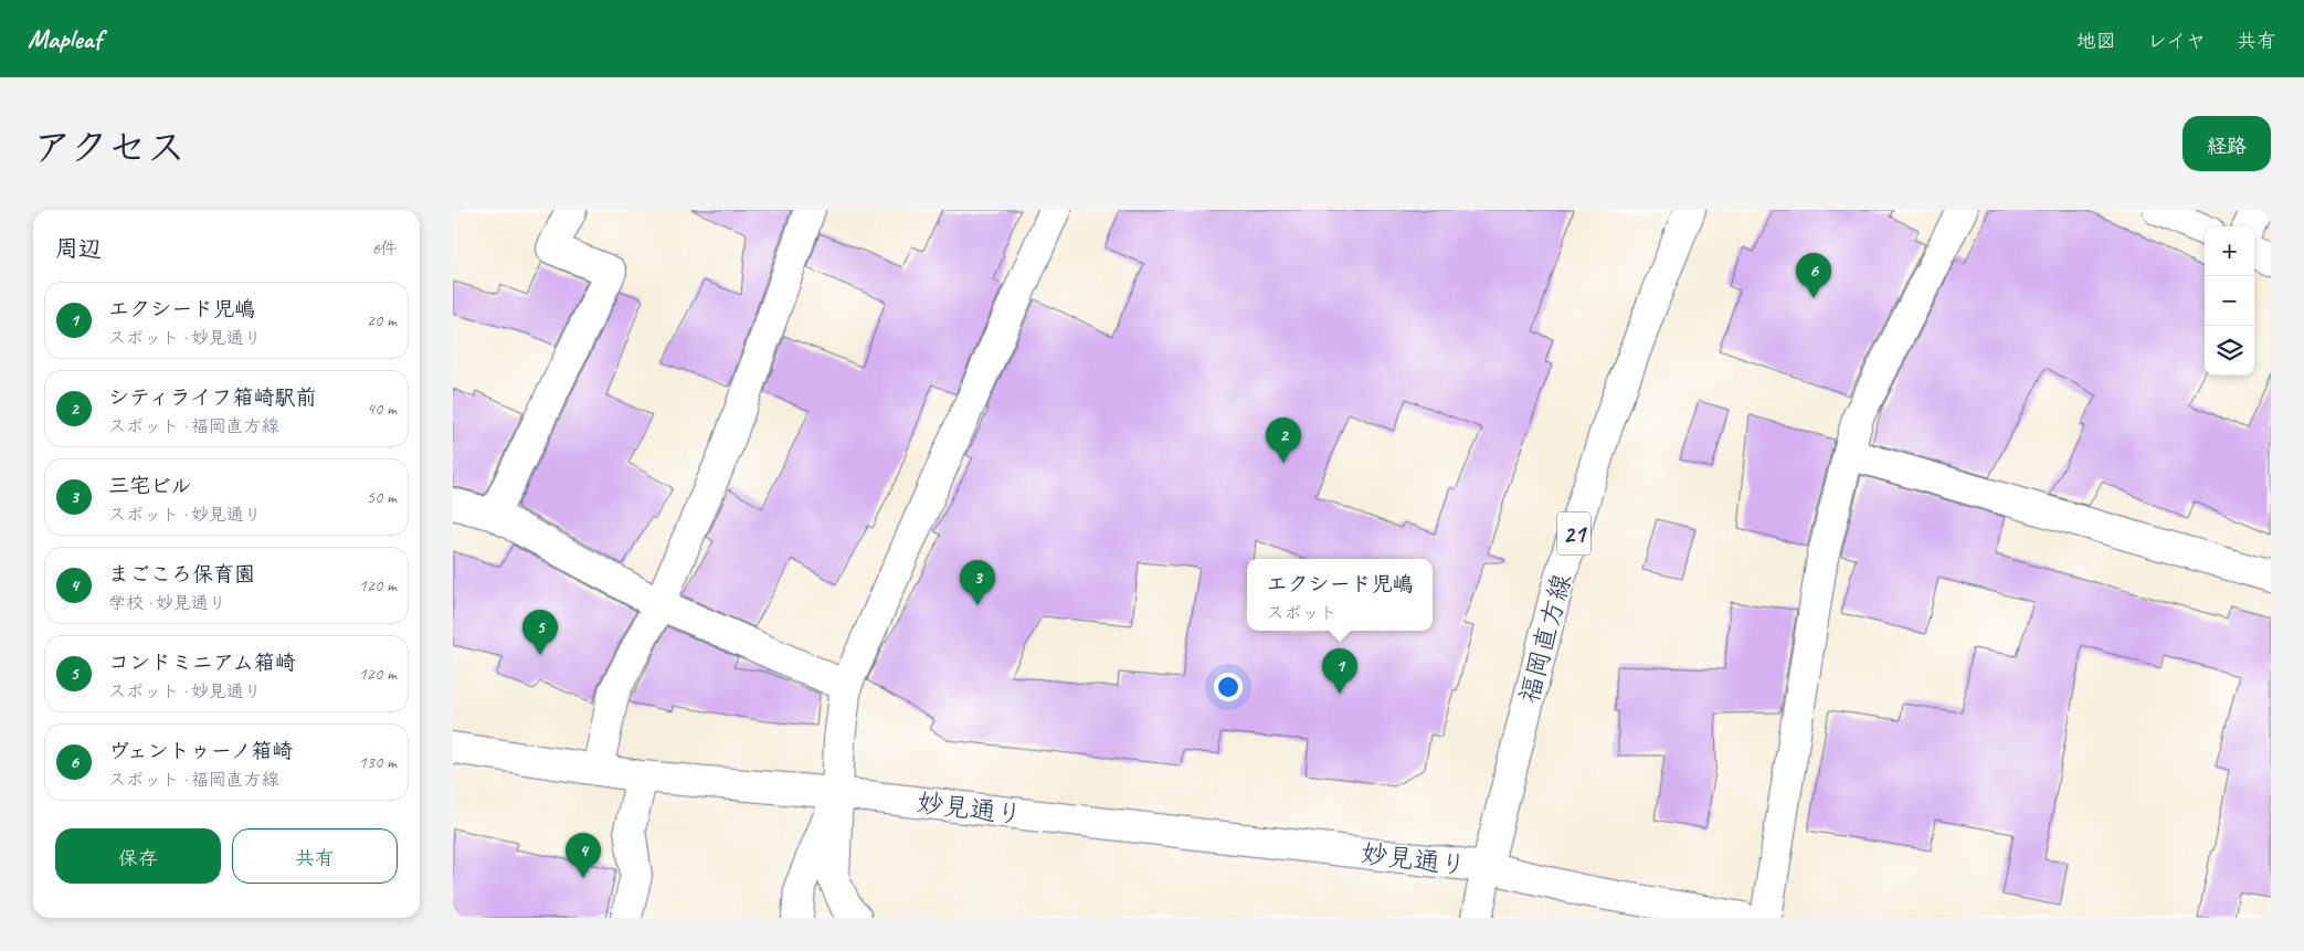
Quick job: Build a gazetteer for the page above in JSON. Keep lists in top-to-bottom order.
{
  "streets": {
    "street": ["21", "福岡直方線", "妙見通り"]
  },
  "crossings": [
    ["福岡直方線", "妙見通り"]
  ],
  "page": {
    "header": "Mapleaf",
    "nav": ["地図", "レイヤ", "共有"],
    "title": "アクセス",
    "buttons": [
      "経路",
      ["保存", "共有"]
    ],
    "heading": ["周辺", "6件"],
    "map_buttons": ["+", "−"],
    "pins": [
      "6",
      "2",
      "3",
      "5",
      "1",
      "4"
    ],
    "list": [
      {
        "mark": "1",
        "name": "エクシード児嶋",
        "note": "スポット · 妙見通り",
        "value": "20 m"
      },
      {
        "mark": "2",
        "name": "シティライフ箱崎駅前",
        "note": "スポット · 福岡直方線",
        "value": "40 m"
      },
      {
        "mark": "3",
        "name": "三宅ビル",
        "note": "スポット · 妙見通り",
        "value": "50 m"
      },
      {
        "mark": "4",
        "name": "まごころ保育園",
        "note": "学校 · 妙見通り",
        "value": "120 m"
      },
      {
        "mark": "5",
        "name": "コンドミニアム箱崎",
        "note": "スポット · 妙見通り",
        "value": "120 m"
      },
      {
        "mark": "6",
        "name": "ヴェントゥーノ箱崎",
        "note": "スポット · 福岡直方線",
        "value": "130 m"
      }
    ],
    "popup": ["エクシード児嶋", "スポット"]
  }
}
